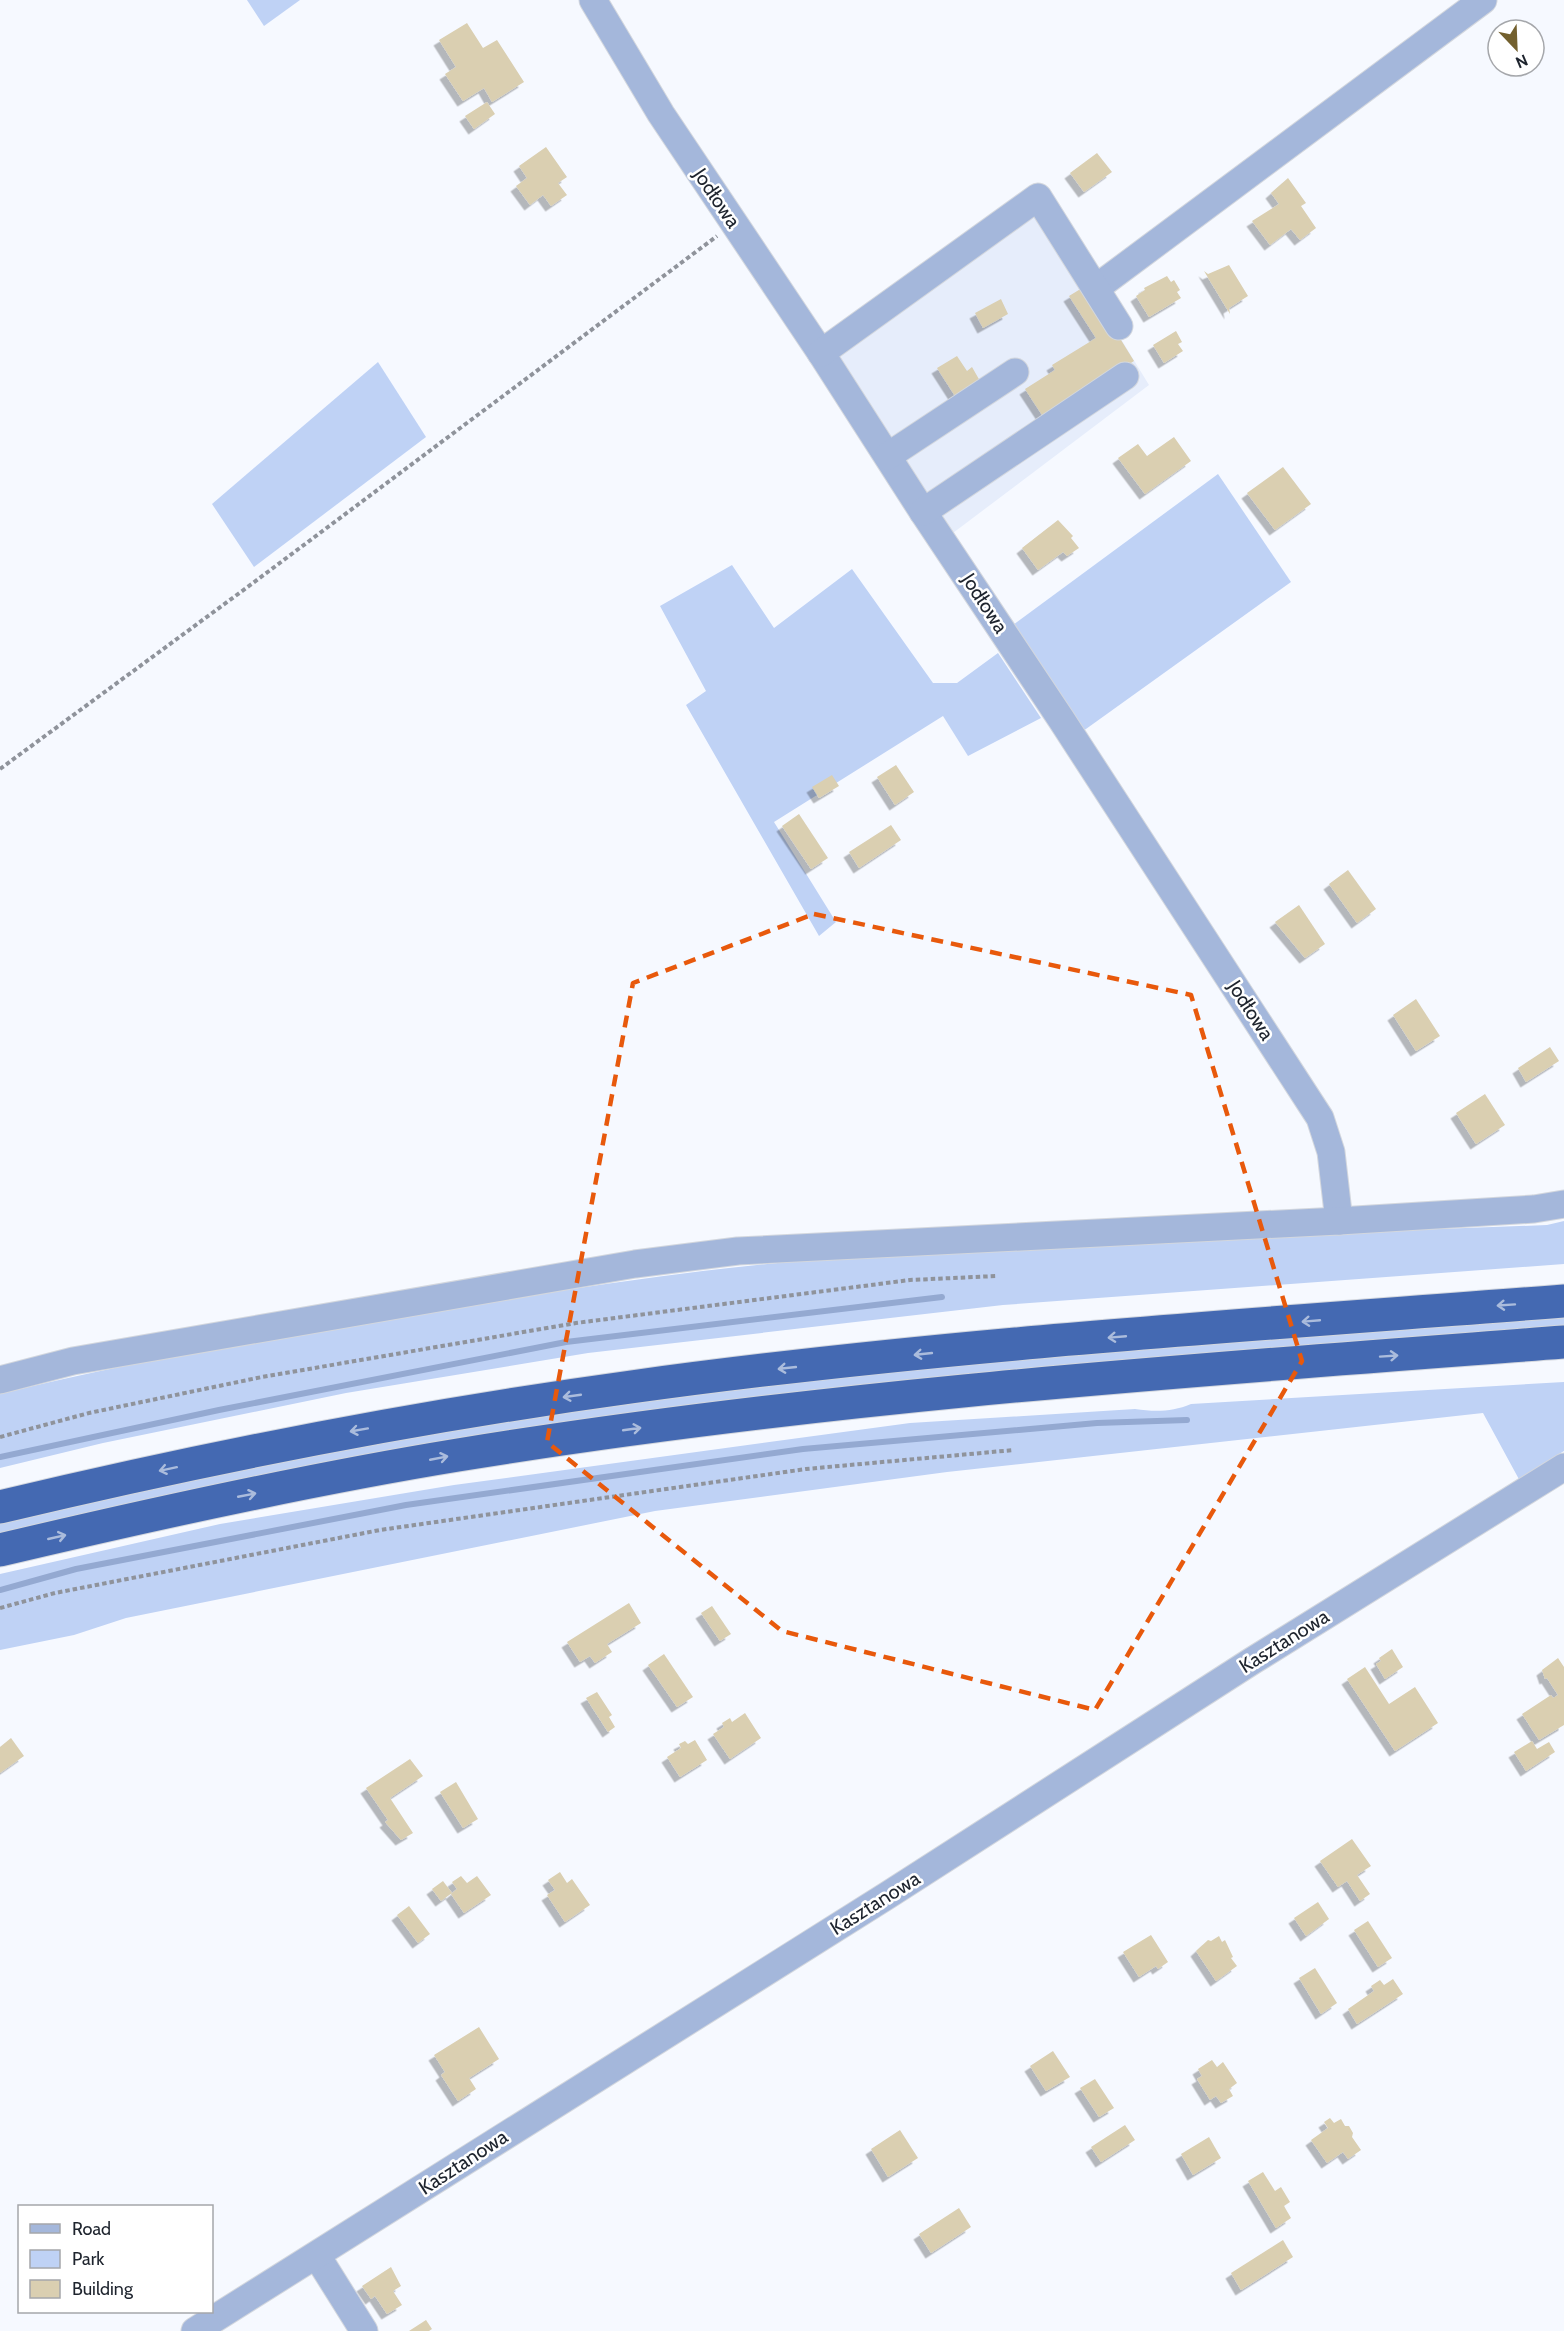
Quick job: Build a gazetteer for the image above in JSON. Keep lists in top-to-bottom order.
{
  "streets": {
    "street": ["Jodłowa", "Kasztanowa"]
  },
  "legend": ["Road", "Park", "Building"],
  "north": "bottom right"
}
